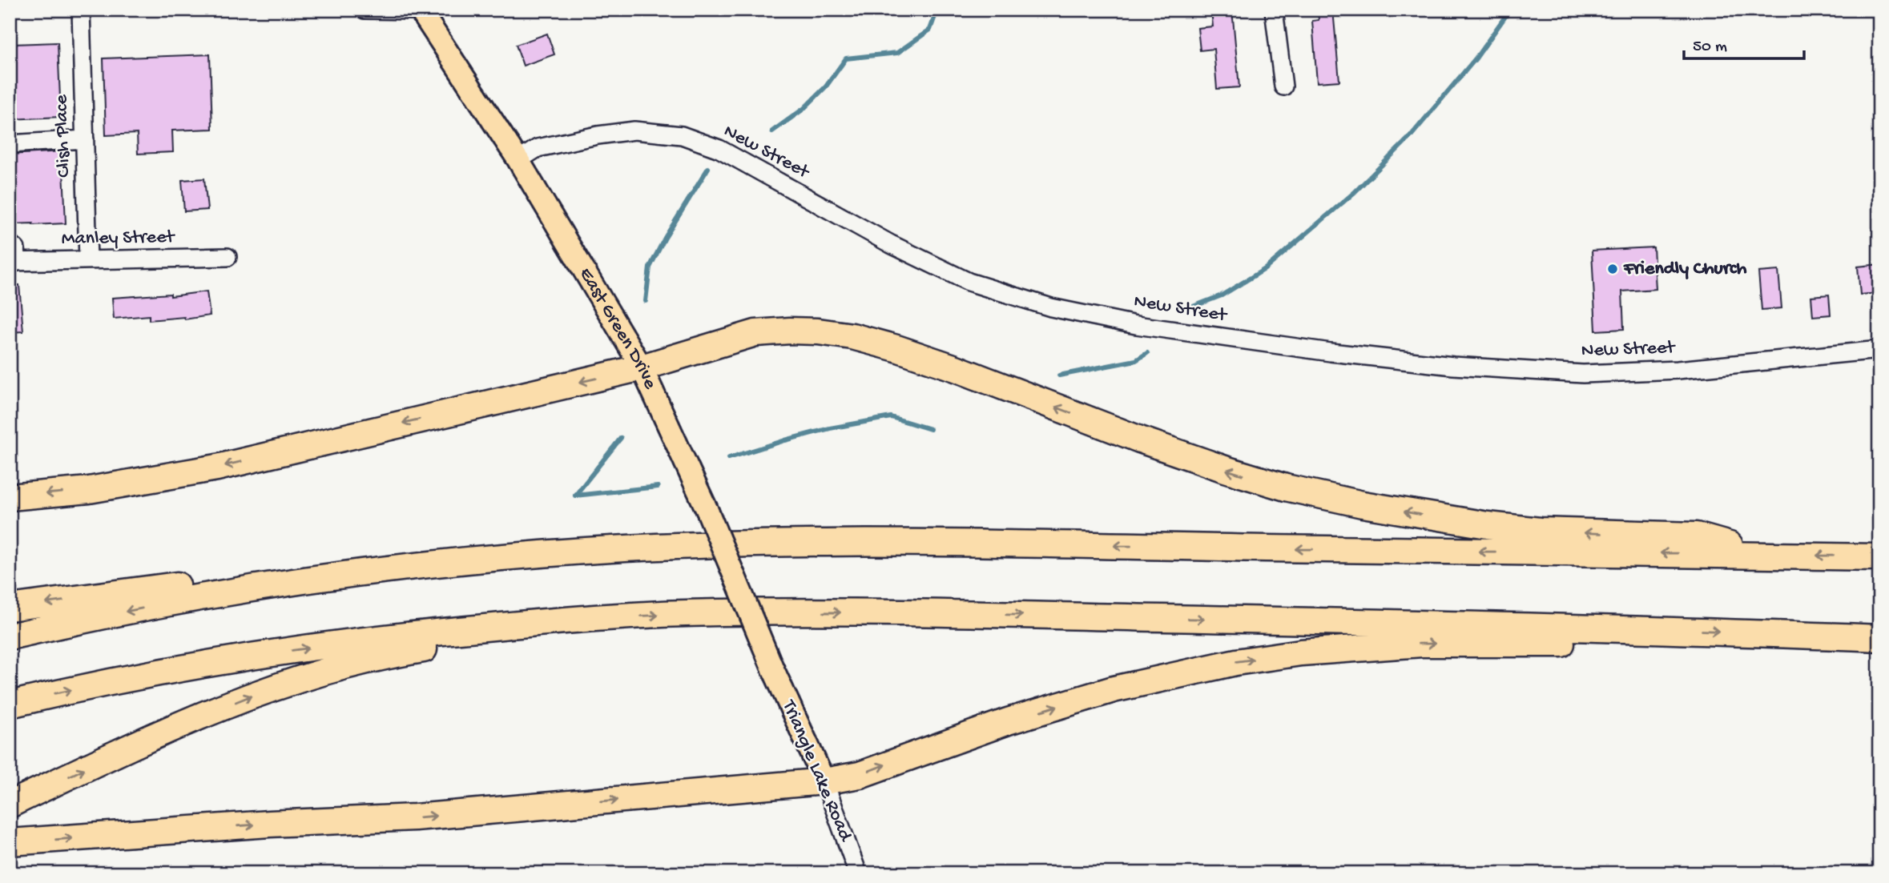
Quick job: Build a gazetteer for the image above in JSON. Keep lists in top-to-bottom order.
{
  "streets": {
    "main road": ["East Green Drive", "Triangle Lake Road"],
    "street": ["Clish Place", "New Street", "Manley Street"]
  },
  "crossings": [
    ["Clish Place", "Manley Street"],
    ["New Street", "East Green Drive"],
    ["East Green Drive", "Triangle Lake Road"]
  ],
  "places": ["Friendly Church"],
  "scale_bar": "50 m"
}
